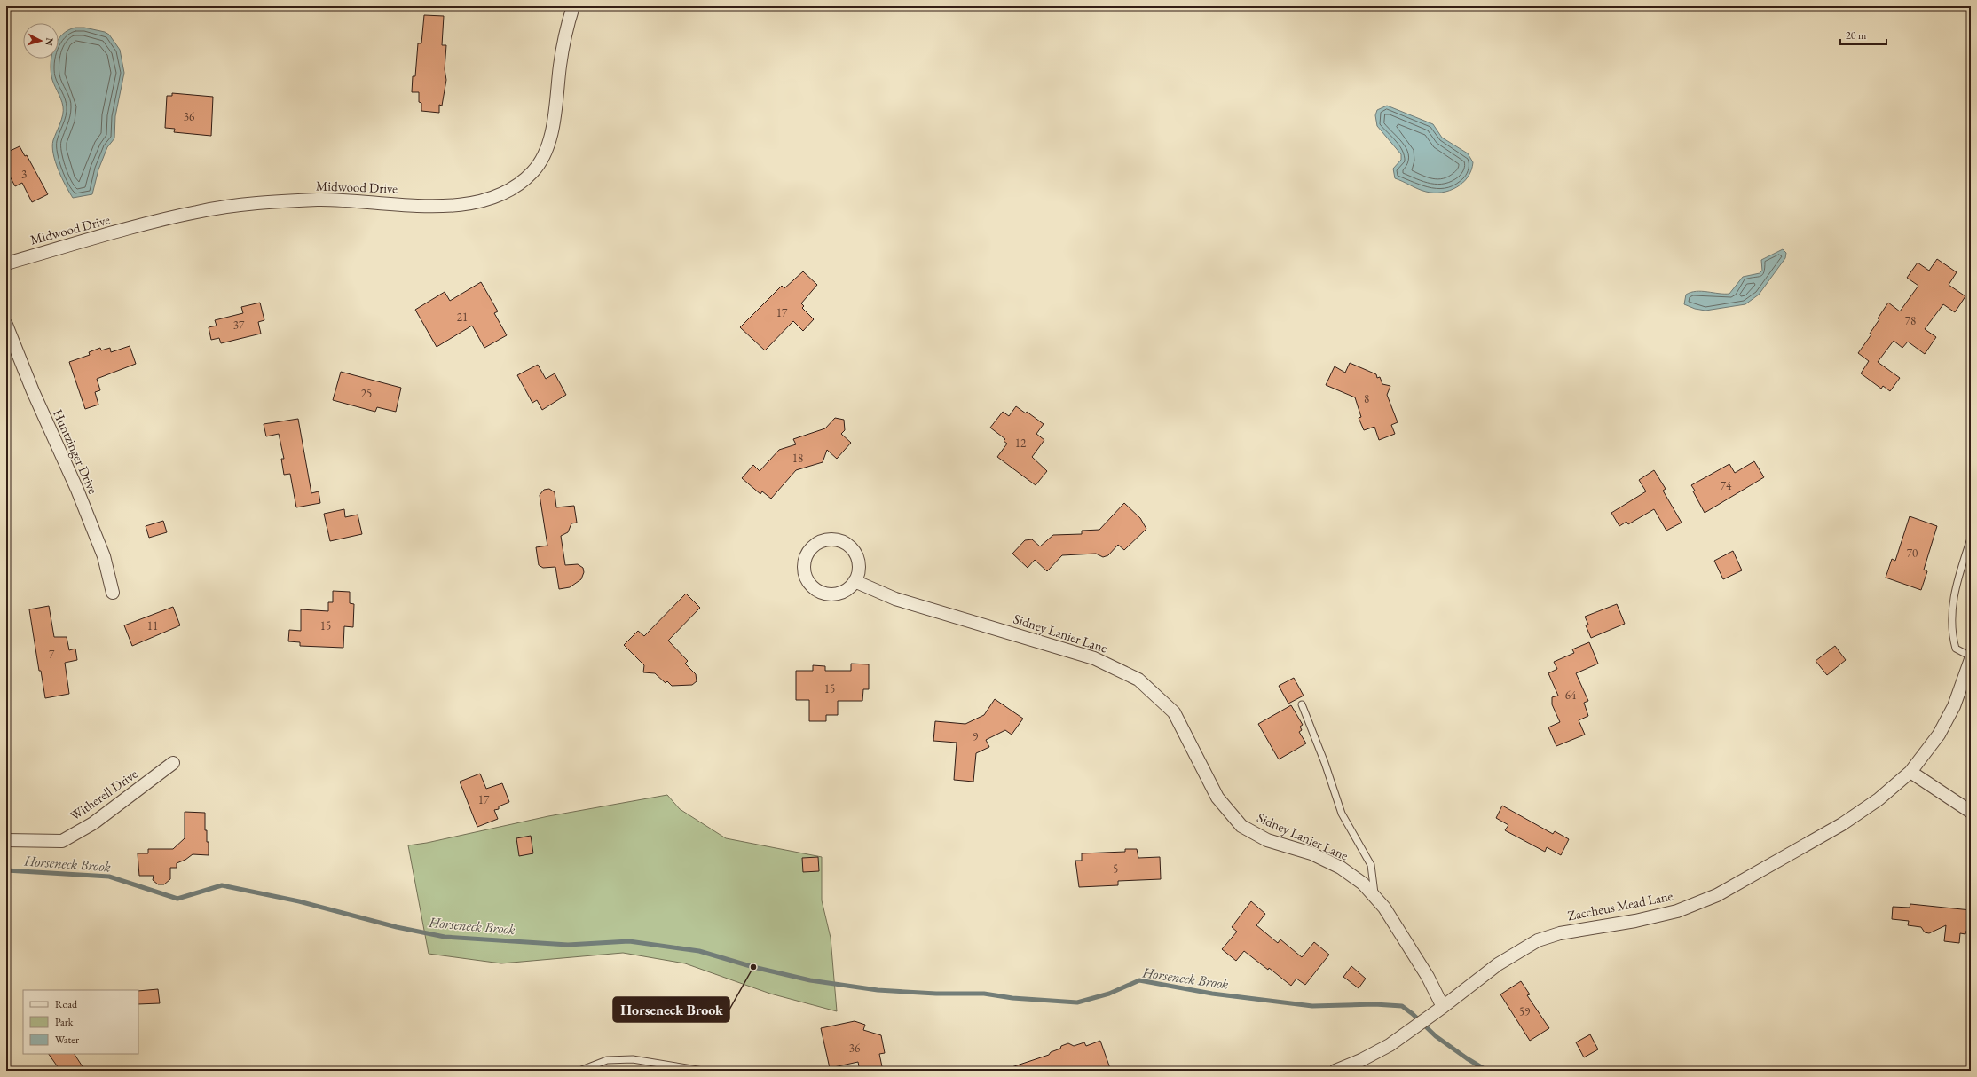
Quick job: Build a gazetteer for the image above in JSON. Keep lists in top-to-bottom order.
{
  "streets": {
    "street": [
      "Midwood Drive",
      "Huntzinger Drive",
      "Sidney Lanier Lane",
      "Witherell Drive",
      "Zaccheus Mead Lane"
    ]
  },
  "crossings": [
    ["Sidney Lanier Lane", "Zaccheus Mead Lane"]
  ],
  "water": ["Horseneck Brook"],
  "places": ["Horseneck Brook"],
  "house_numbers": [
    "36",
    "3",
    "17",
    "21",
    "78",
    "37",
    "25",
    "8",
    "12",
    "18",
    "74",
    "70",
    "11",
    "15",
    "7",
    "15",
    "64",
    "9",
    "17",
    "5",
    "59",
    "36"
  ],
  "legend": ["Road", "Park", "Water"],
  "scale_bar": "20 m",
  "north": "right"
}
